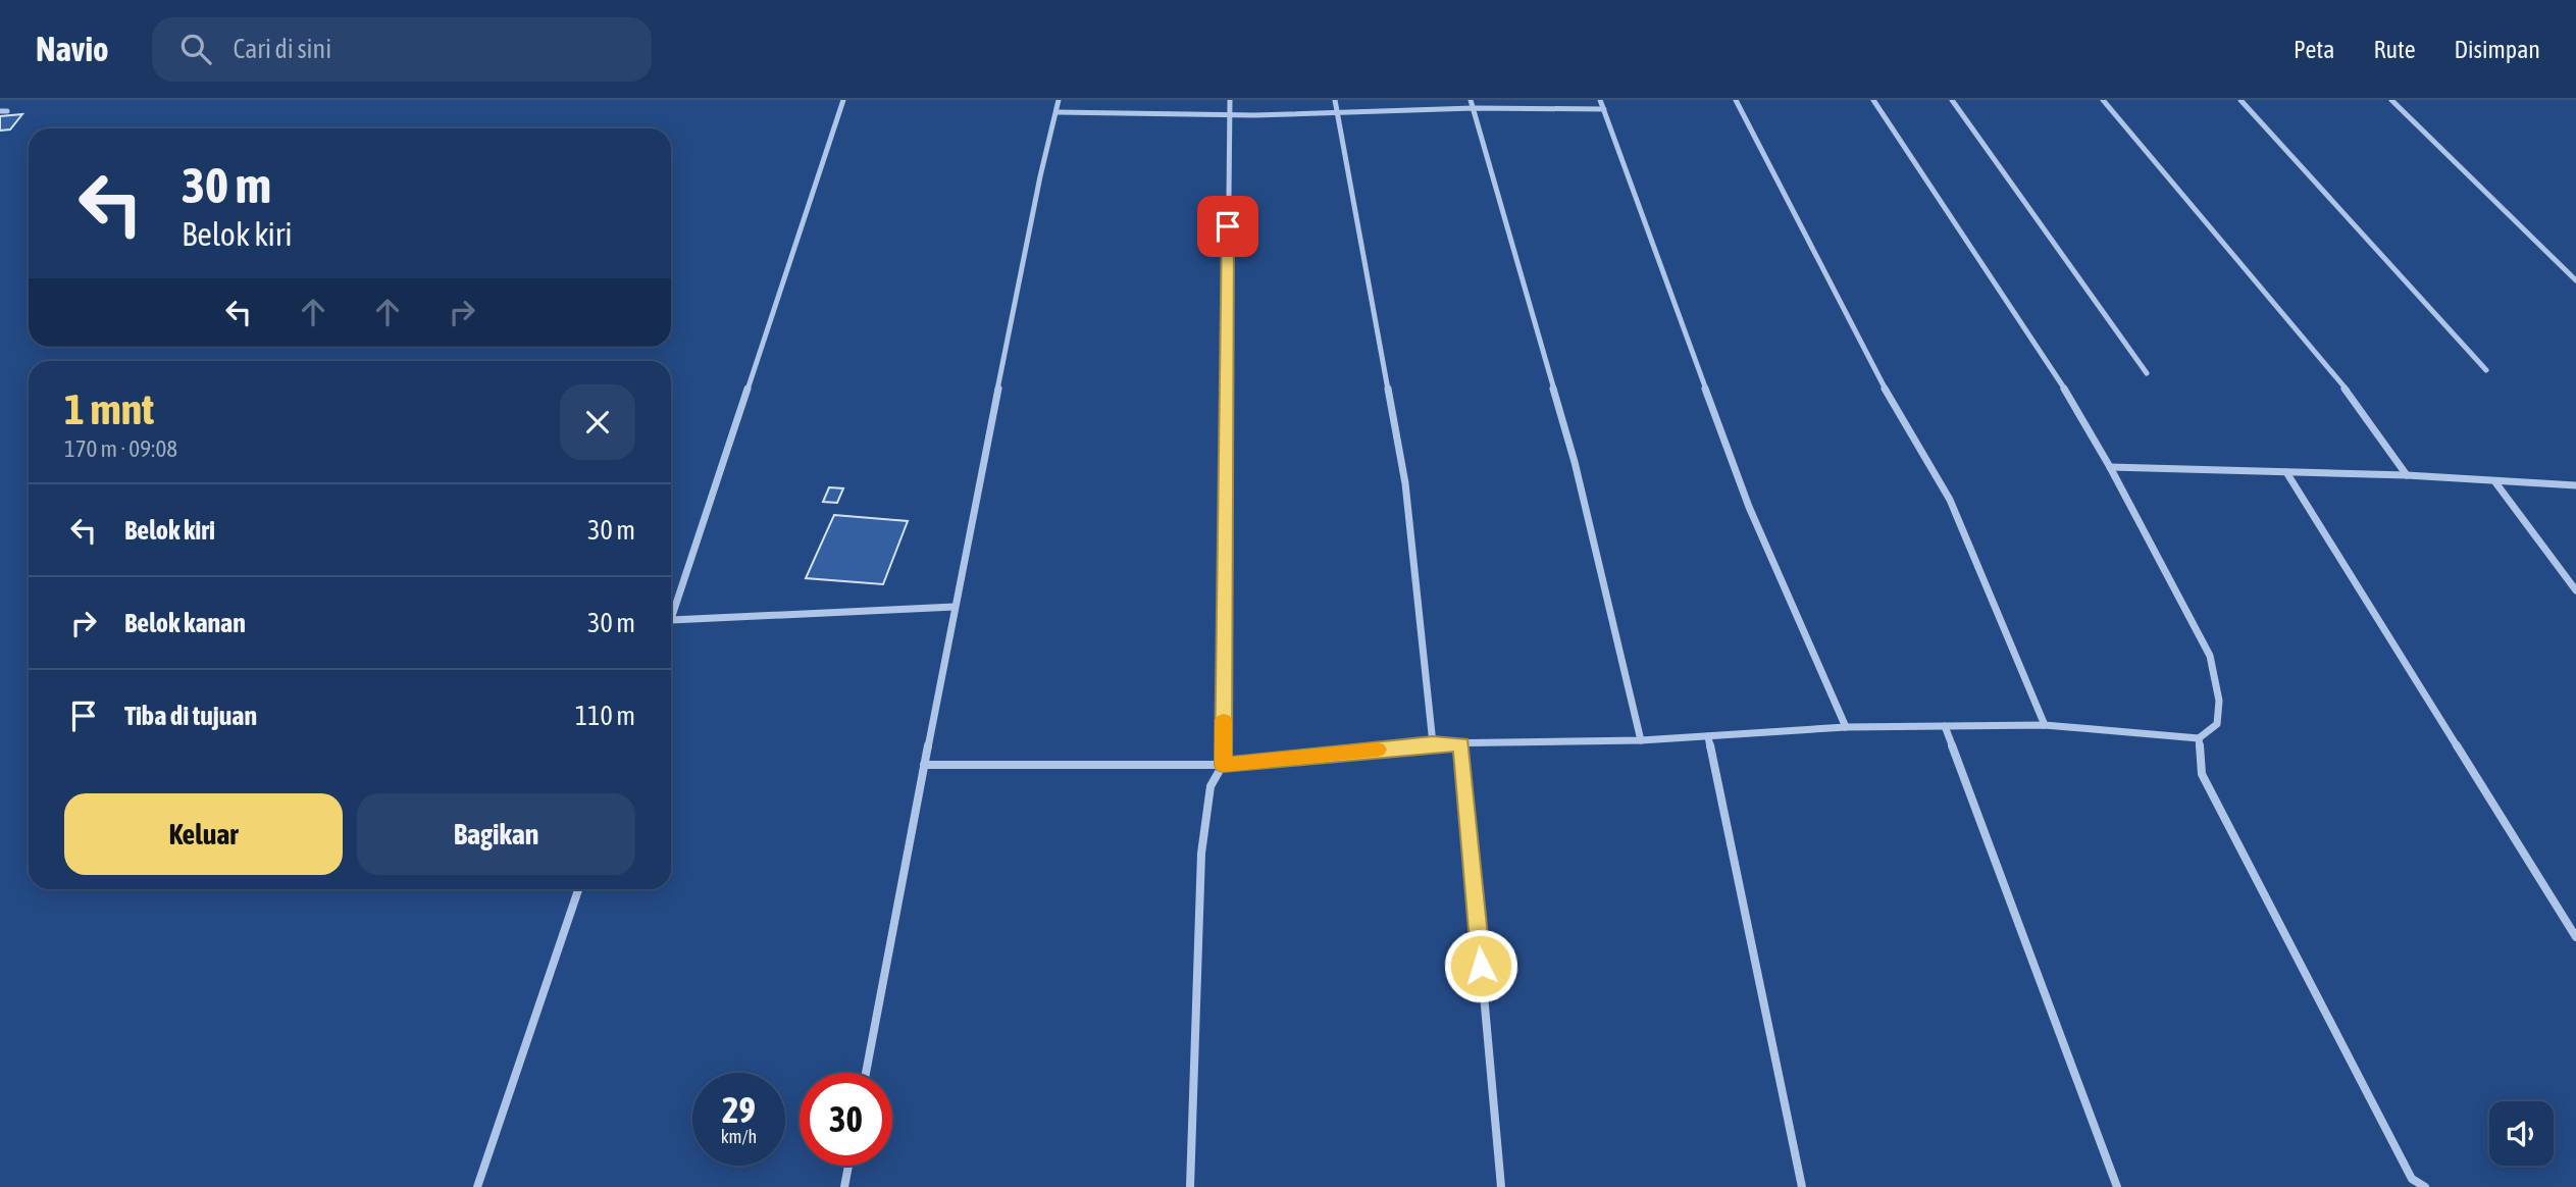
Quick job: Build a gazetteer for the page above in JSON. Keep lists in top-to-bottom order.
{
  "page": {
    "header": "Navio",
    "search": "Cari di sini",
    "nav": ["Peta", "Rute", "Disimpan"],
    "turn": ["30 m", "Belok kiri"],
    "heading": ["1 mnt", "170 m · 09:08"],
    "list": [
      {
        "name": "Belok kiri",
        "value": "30 m"
      },
      {
        "name": "Belok kanan",
        "value": "30 m"
      },
      {
        "name": "Tiba di tujuan",
        "value": "110 m"
      }
    ],
    "buttons": ["Keluar", "Bagikan"],
    "speed": "29 km/h",
    "limit": "30"
  }
}
